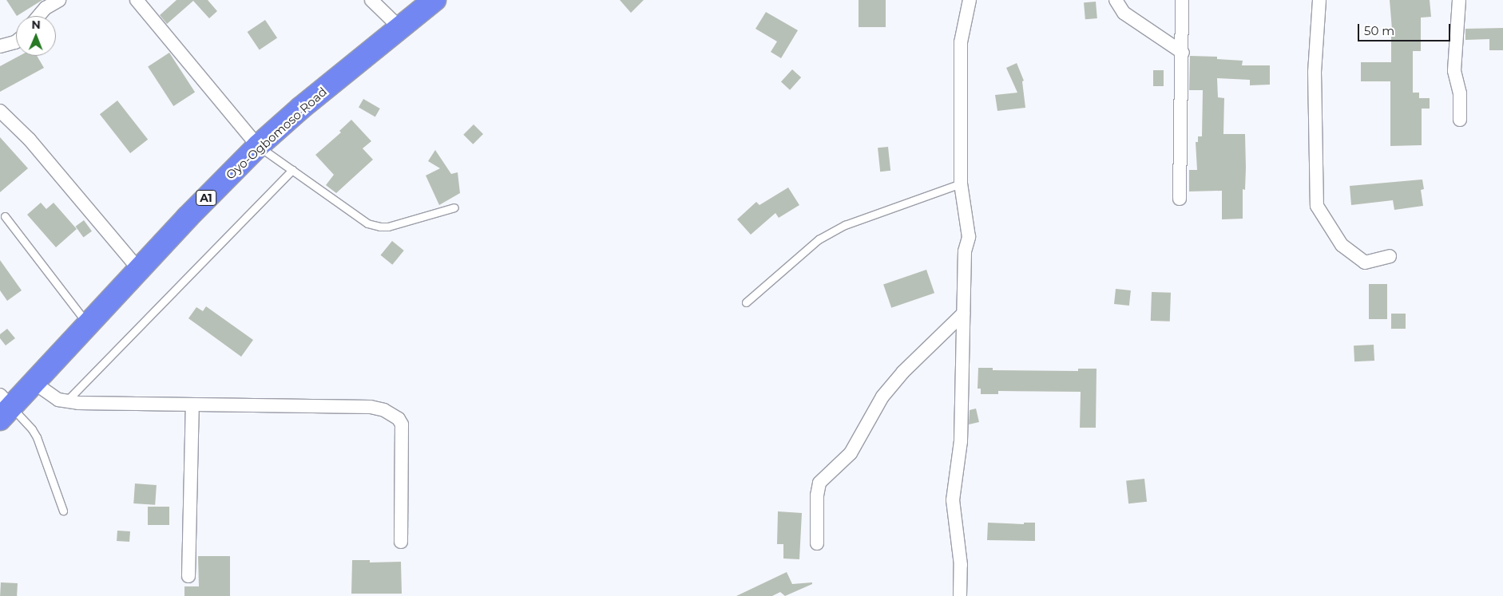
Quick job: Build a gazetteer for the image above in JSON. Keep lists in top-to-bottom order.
{
  "streets": {
    "highway": ["Oyo-Ogbomoso Road", "A1"]
  },
  "scale_bar": "50 m",
  "north": "top"
}
